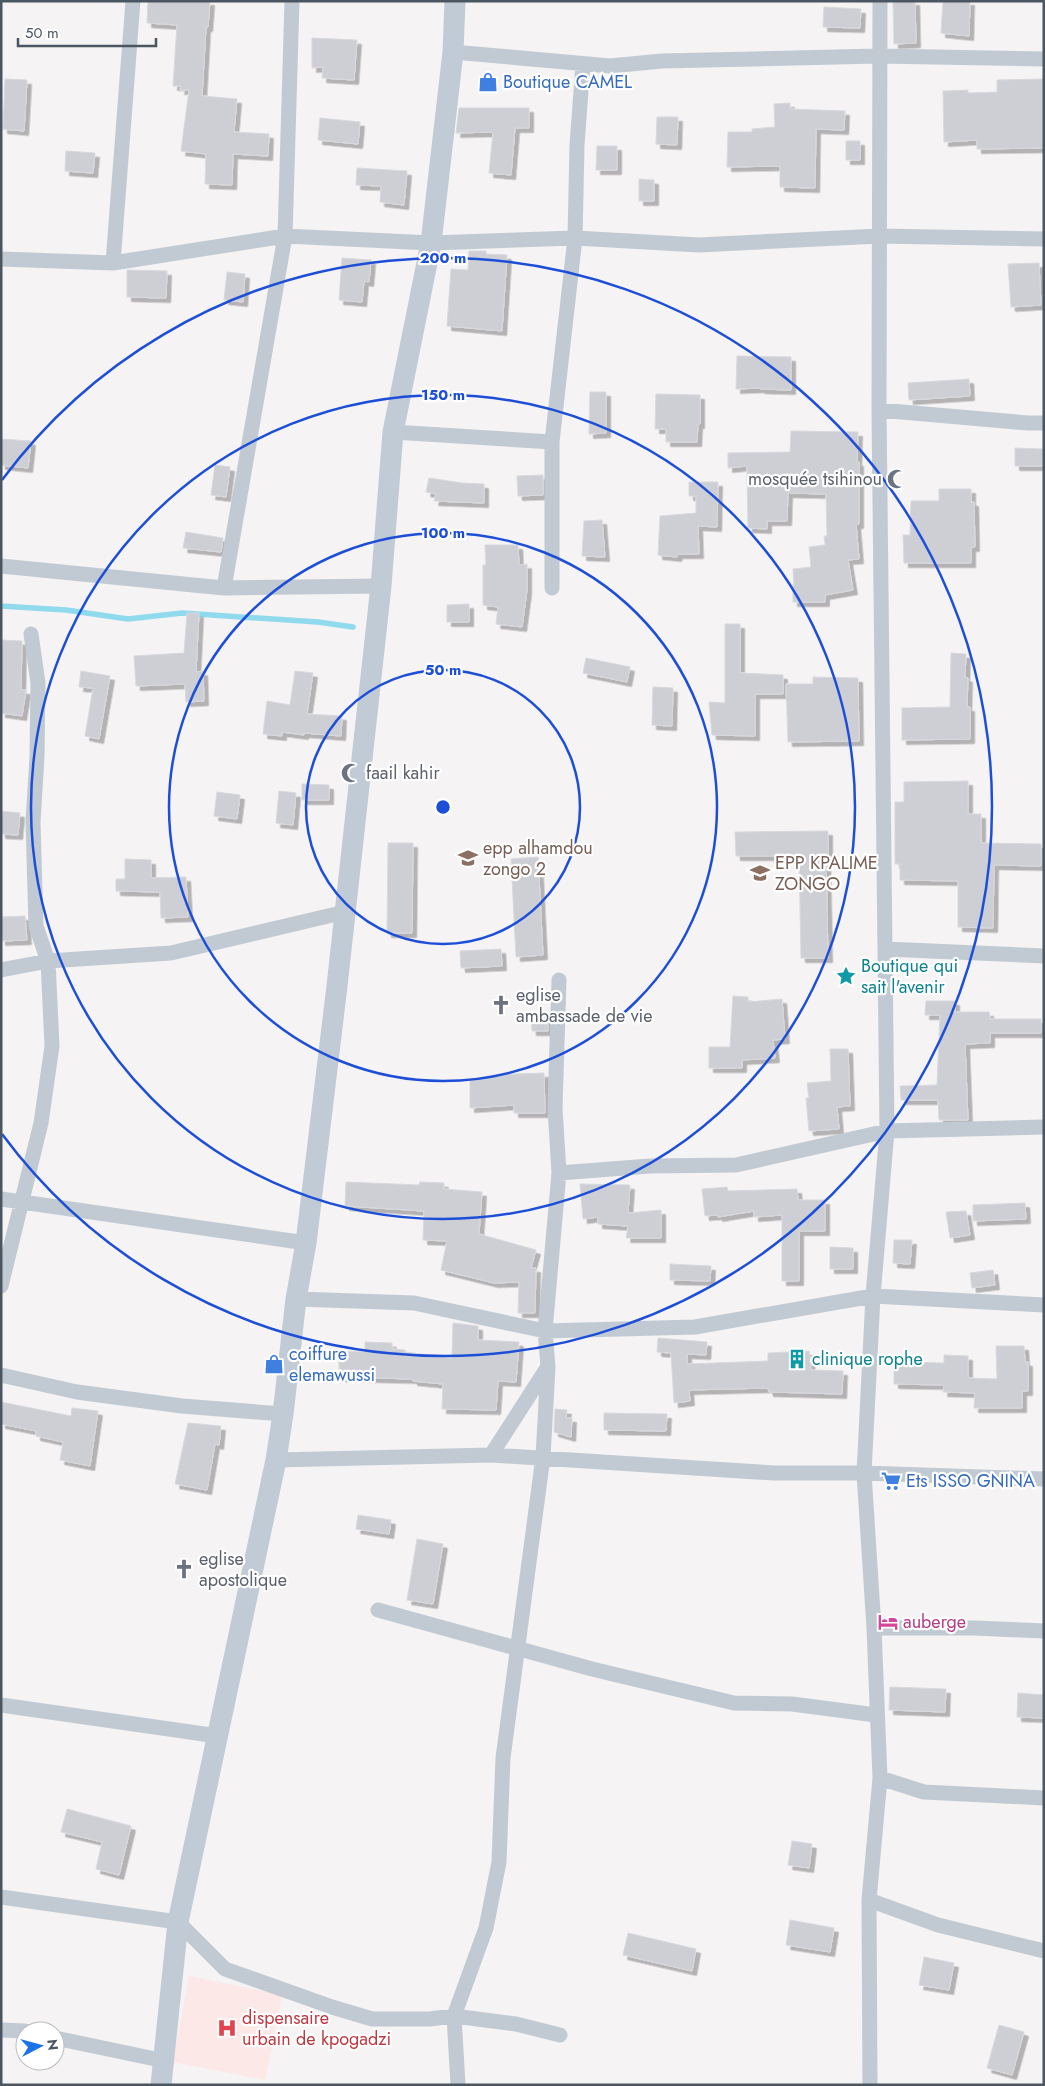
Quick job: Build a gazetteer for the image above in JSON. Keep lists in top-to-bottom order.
{
  "places": {
    "shop": ["Boutique CAMEL", "coiffure elemawussi"],
    "mosque": ["mosquée tsihinou", "faail kahir"],
    "school or university": ["epp alhamdou zongo 2", "EPP KPALIME ZONGO"],
    "place": ["Boutique qui sait l'avenir"],
    "church": ["eglise ambassade de vie", "eglise apostolique"],
    "building": ["clinique rophe"],
    "supermarket": ["Ets ISSO GNINA"],
    "hotel": ["auberge"],
    "hospital": ["dispensaire urbain de kpogadzi"]
  },
  "scale_bar": "50 m",
  "north": "right",
  "rings": [
    "200 m",
    "150 m",
    "100 m",
    "50 m"
  ]
}
